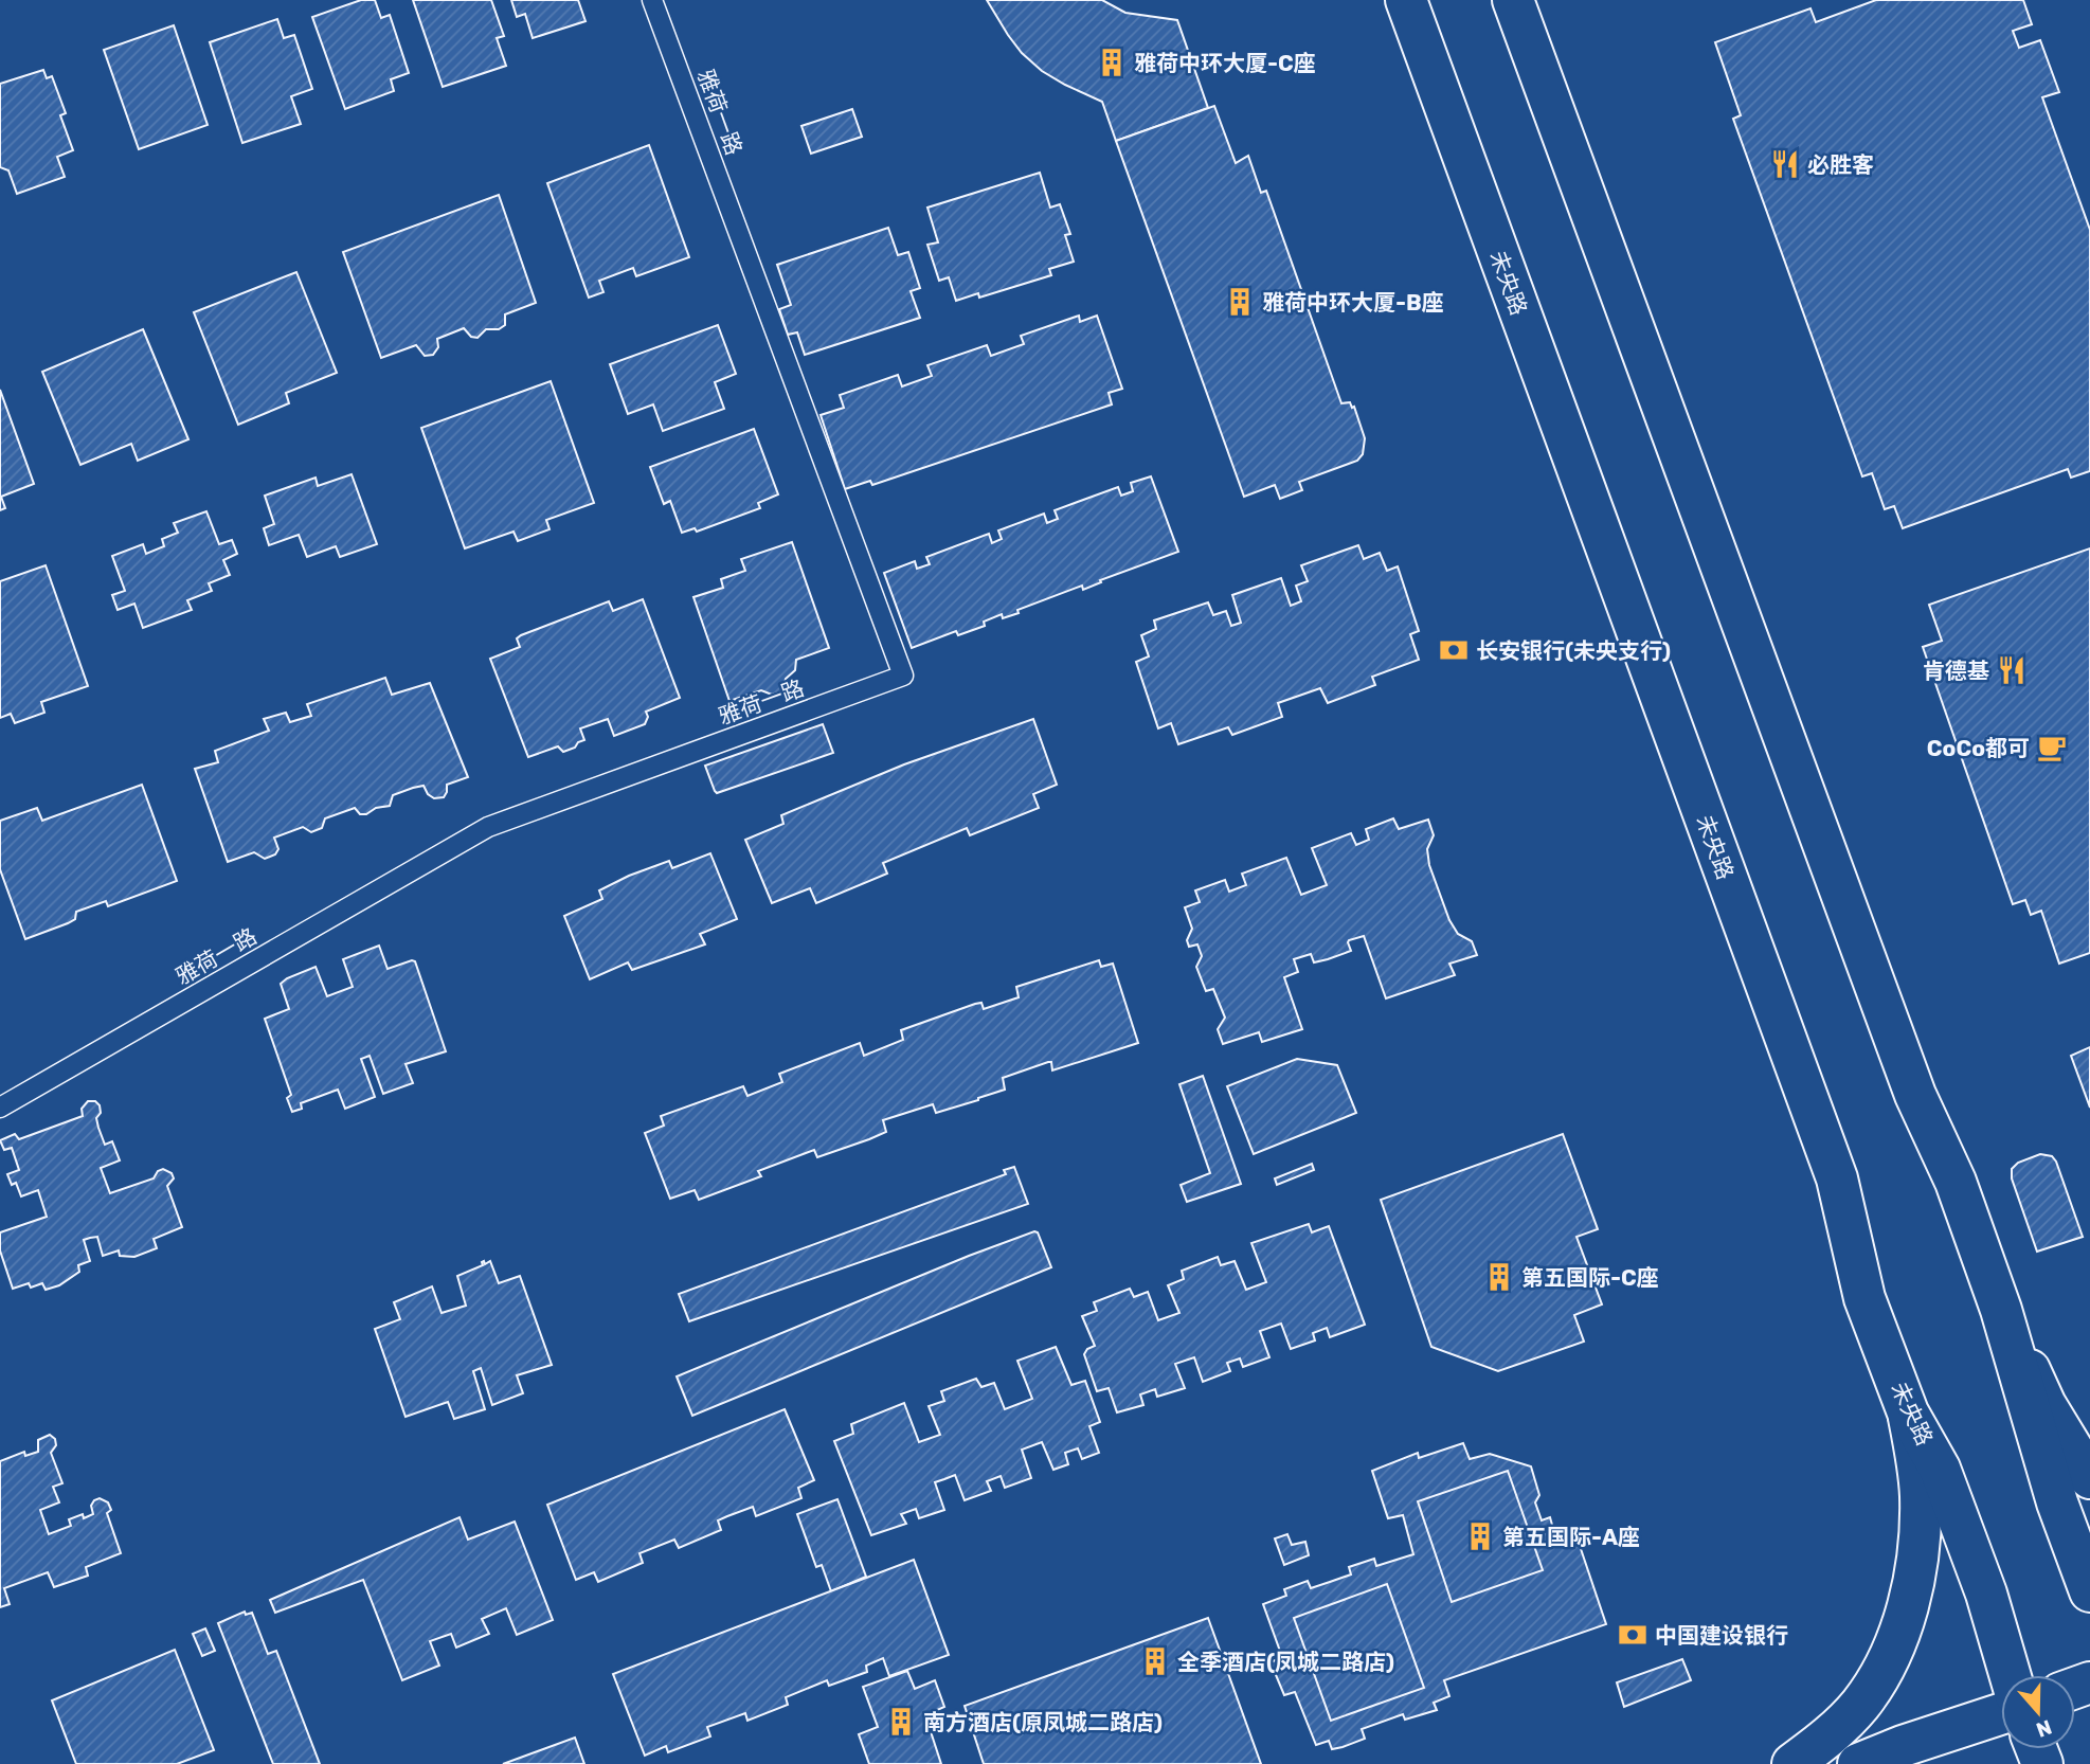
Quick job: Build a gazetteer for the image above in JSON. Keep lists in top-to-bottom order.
{
  "streets": {
    "main road": ["未央路"],
    "lane": ["雅荷一路"]
  },
  "places": {
    "building": [
      "雅荷中环大厦-C座",
      "雅荷中环大厦-B座",
      "第五国际-C座",
      "第五国际-A座",
      "全季酒店(凤城二路店)",
      "南方酒店(原凤城二路店)"
    ],
    "restaurant": ["必胜客", "肯德基"],
    "bank": ["长安银行(未央支行)", "中国建设银行"],
    "cafe": ["CoCo都可"]
  },
  "north": "bottom"
}
